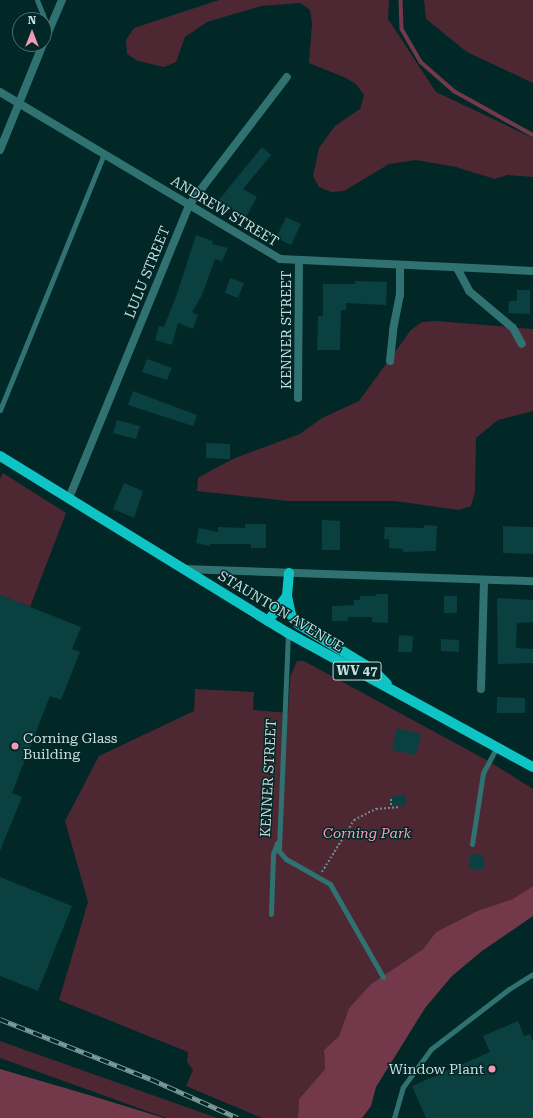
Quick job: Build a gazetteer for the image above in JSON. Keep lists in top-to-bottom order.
{
  "streets": {
    "main road": ["STAUNTON AVENUE", "WV 47"],
    "street": ["ANDREW STREET", "LULU STREET", "KENNER STREET"]
  },
  "crossings": [
    ["ANDREW STREET", "LULU STREET"],
    ["ANDREW STREET", "KENNER STREET"],
    ["LULU STREET", "STAUNTON AVENUE"],
    ["KENNER STREET", "STAUNTON AVENUE"]
  ],
  "parks": ["Corning Park"],
  "places": ["Corning Glass Building", "Window Plant"],
  "north": "top"
}
